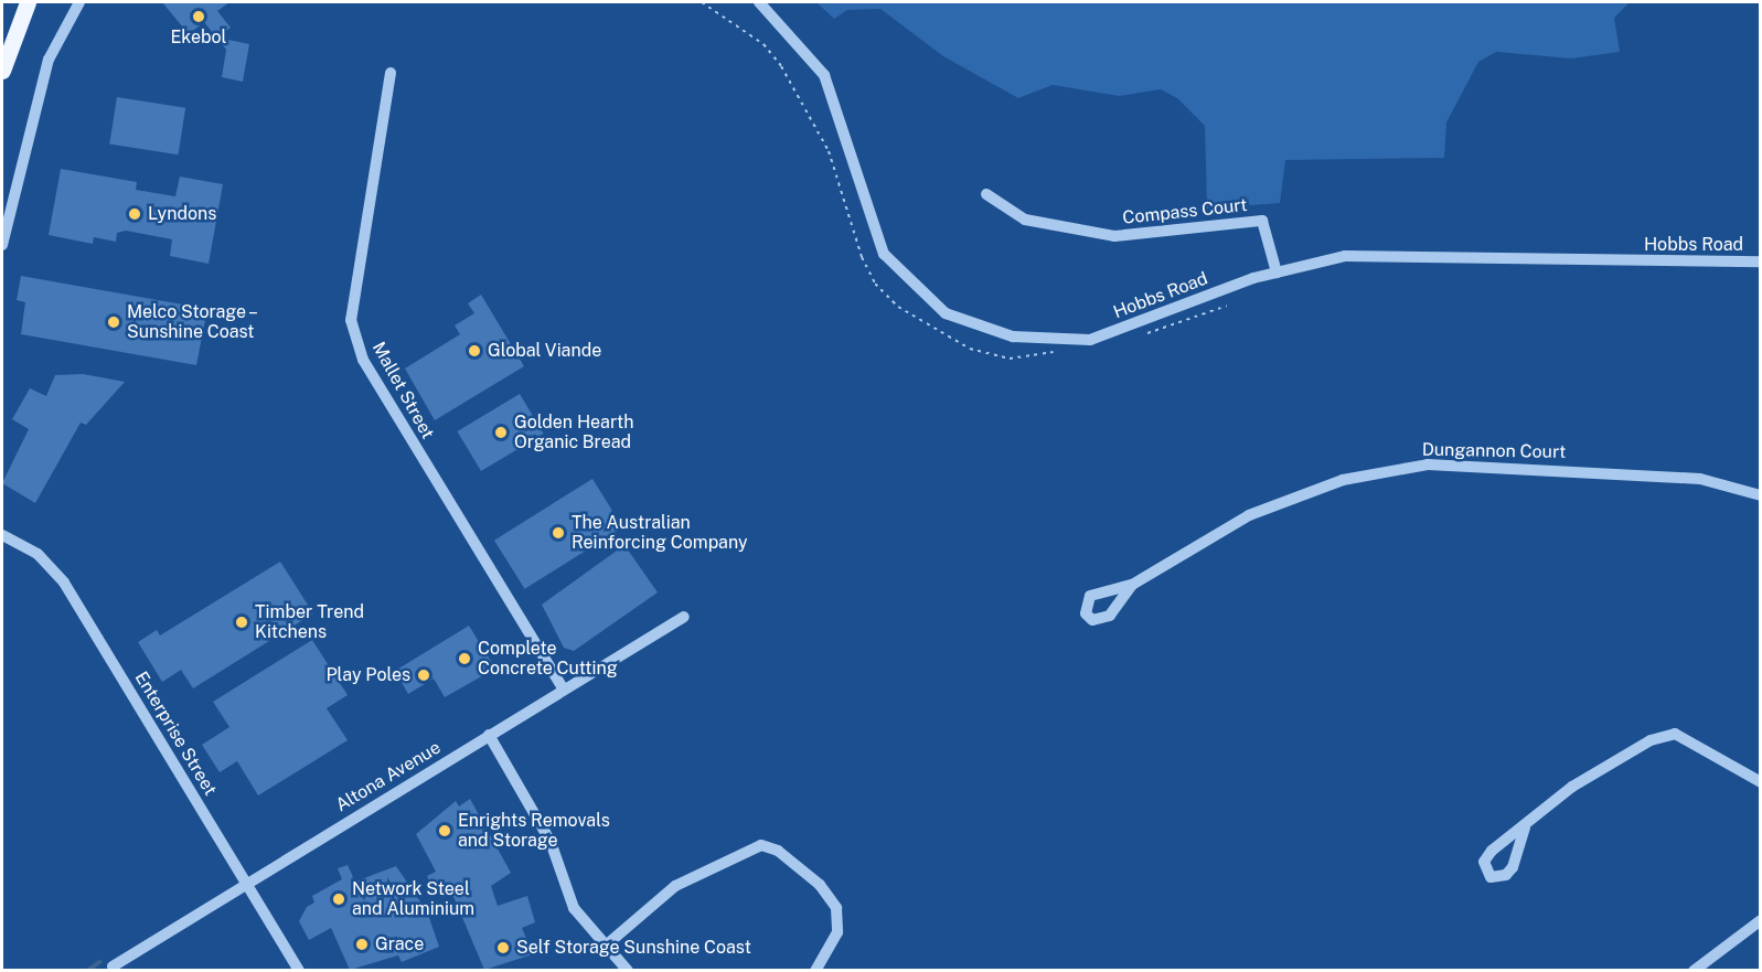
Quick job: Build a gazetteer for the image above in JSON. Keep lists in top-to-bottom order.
{
  "streets": {
    "street": [
      "Compass Court",
      "Hobbs Road",
      "Mallet Street",
      "Dungannon Court",
      "Enterprise Street",
      "Altona Avenue"
    ]
  },
  "crossings": [
    ["Compass Court", "Hobbs Road"],
    ["Mallet Street", "Altona Avenue"],
    ["Enterprise Street", "Altona Avenue"]
  ],
  "places": [
    "Ekebol",
    "Lyndons",
    "Melco Storage – Sunshine Coast",
    "Global Viande",
    "Golden Hearth Organic Bread",
    "The Australian Reinforcing Company",
    "Timber Trend Kitchens",
    "Complete Concrete Cutting",
    "Play Poles",
    "Enrights Removals and Storage",
    "Network Steel and Aluminium",
    "Grace",
    "Self Storage Sunshine Coast"
  ]
}
